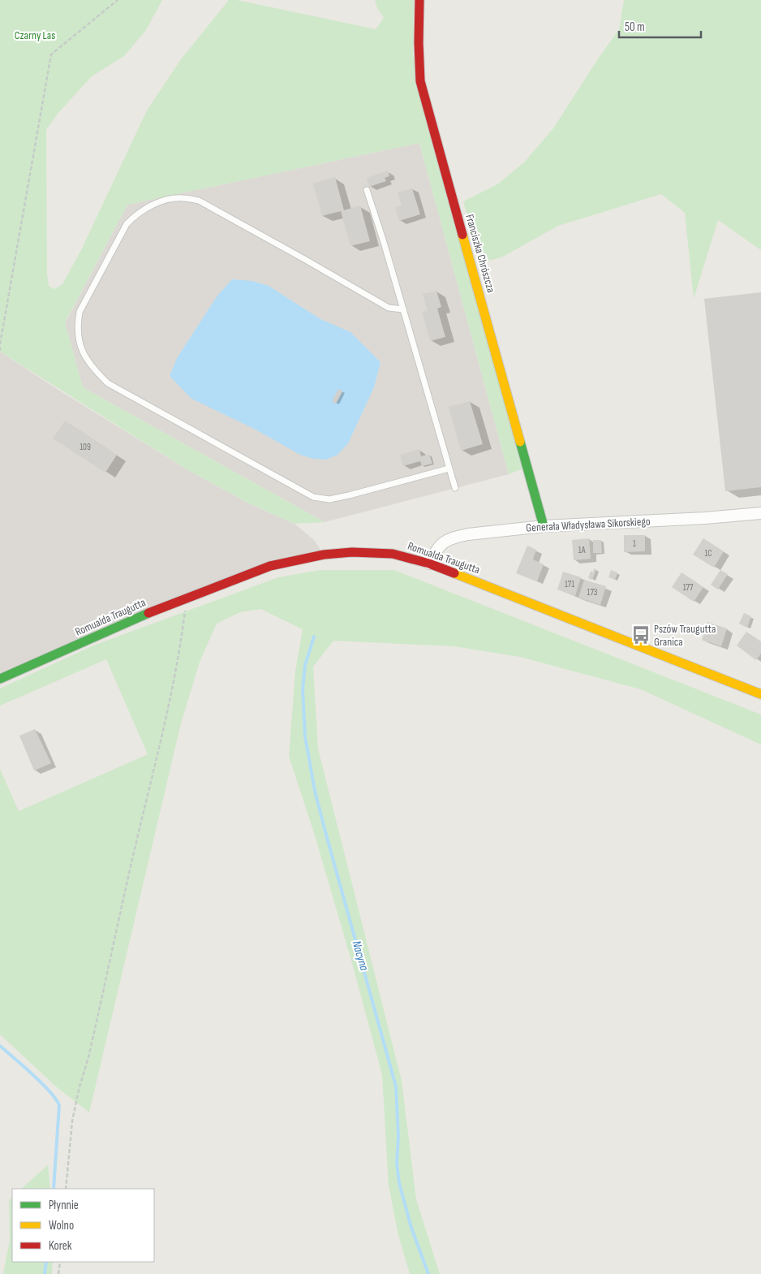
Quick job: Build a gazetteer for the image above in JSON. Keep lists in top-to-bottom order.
{
  "streets": {
    "street": ["Franciszka Chrószcza", "Generała Władysława Sikorskiego", "Romualda Traugutta"]
  },
  "crossings": [
    ["Franciszka Chrószcza", "Generała Władysława Sikorskiego"],
    ["Generała Władysława Sikorskiego", "Romualda Traugutta"]
  ],
  "water": ["Nacyna"],
  "parks": ["Czarny Las"],
  "places": {
    "bus stop": ["Pszów Traugutta Granica"]
  },
  "house_numbers": [
    "109",
    "1",
    "1A",
    "1C",
    "171",
    "177",
    "173"
  ],
  "legend": ["Płynnie", "Wolno", "Korek"],
  "scale_bar": "50 m"
}
